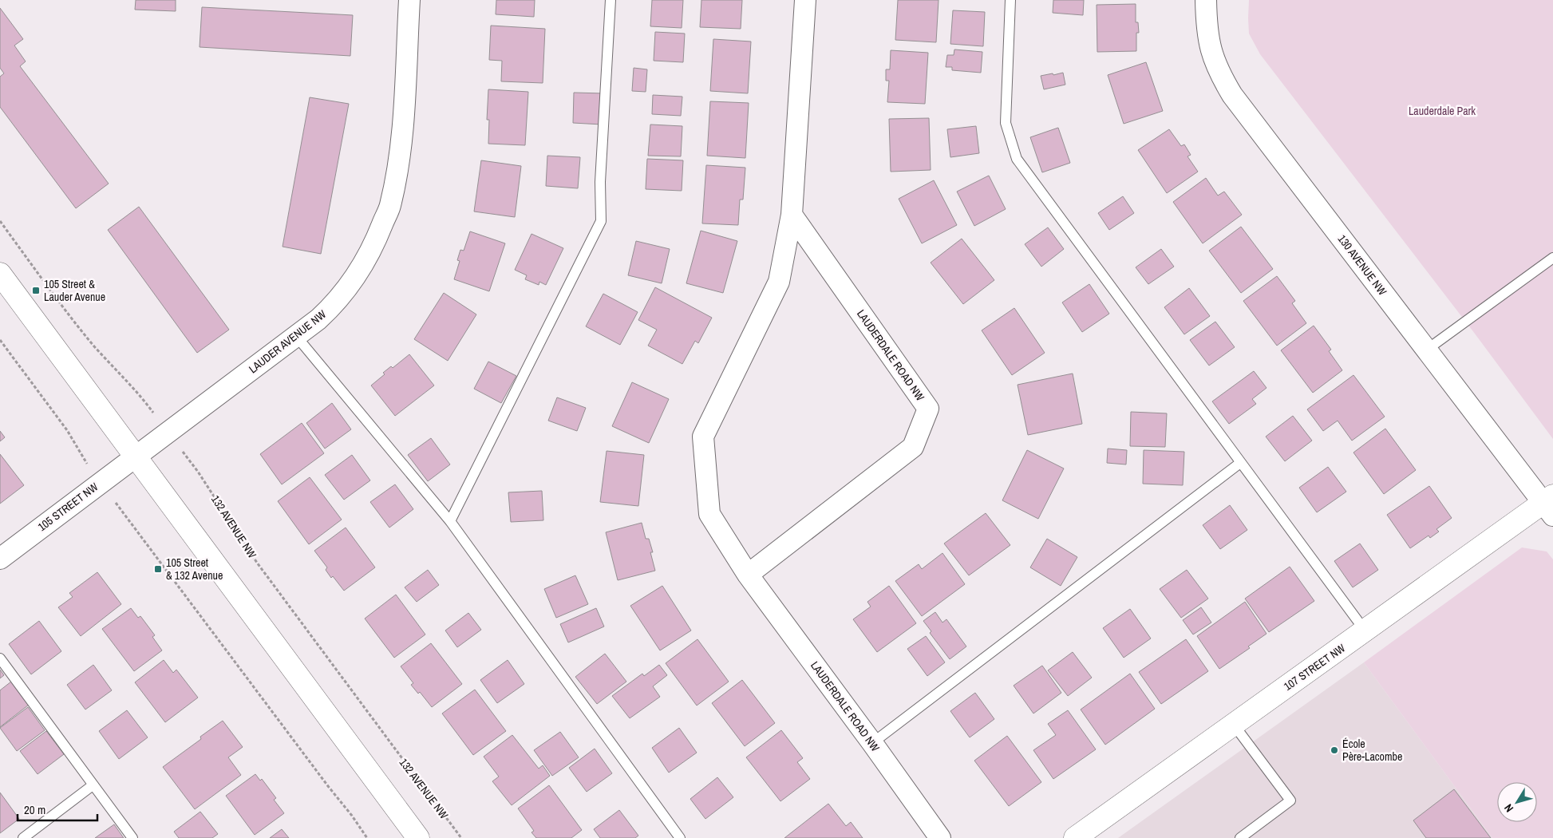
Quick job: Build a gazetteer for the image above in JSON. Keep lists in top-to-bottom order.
{
  "streets": {
    "street": [
      "130 AVENUE NW",
      "LAUDER AVENUE NW",
      "LAUDERDALE ROAD NW",
      "105 STREET NW",
      "107 STREET NW"
    ],
    "path": ["132 AVENUE NW"]
  },
  "crossings": [
    ["130 AVENUE NW", "107 STREET NW"],
    ["LAUDER AVENUE NW", "105 STREET NW"],
    ["LAUDER AVENUE NW", "132 AVENUE NW"]
  ],
  "parks": ["Lauderdale Park"],
  "places": {
    "transit": ["105 Street & Lauder Avenue", "105 Street & 132 Avenue"],
    "other": ["École Père-Lacombe"]
  },
  "scale_bar": "20 m",
  "north": "bottom left"
}
